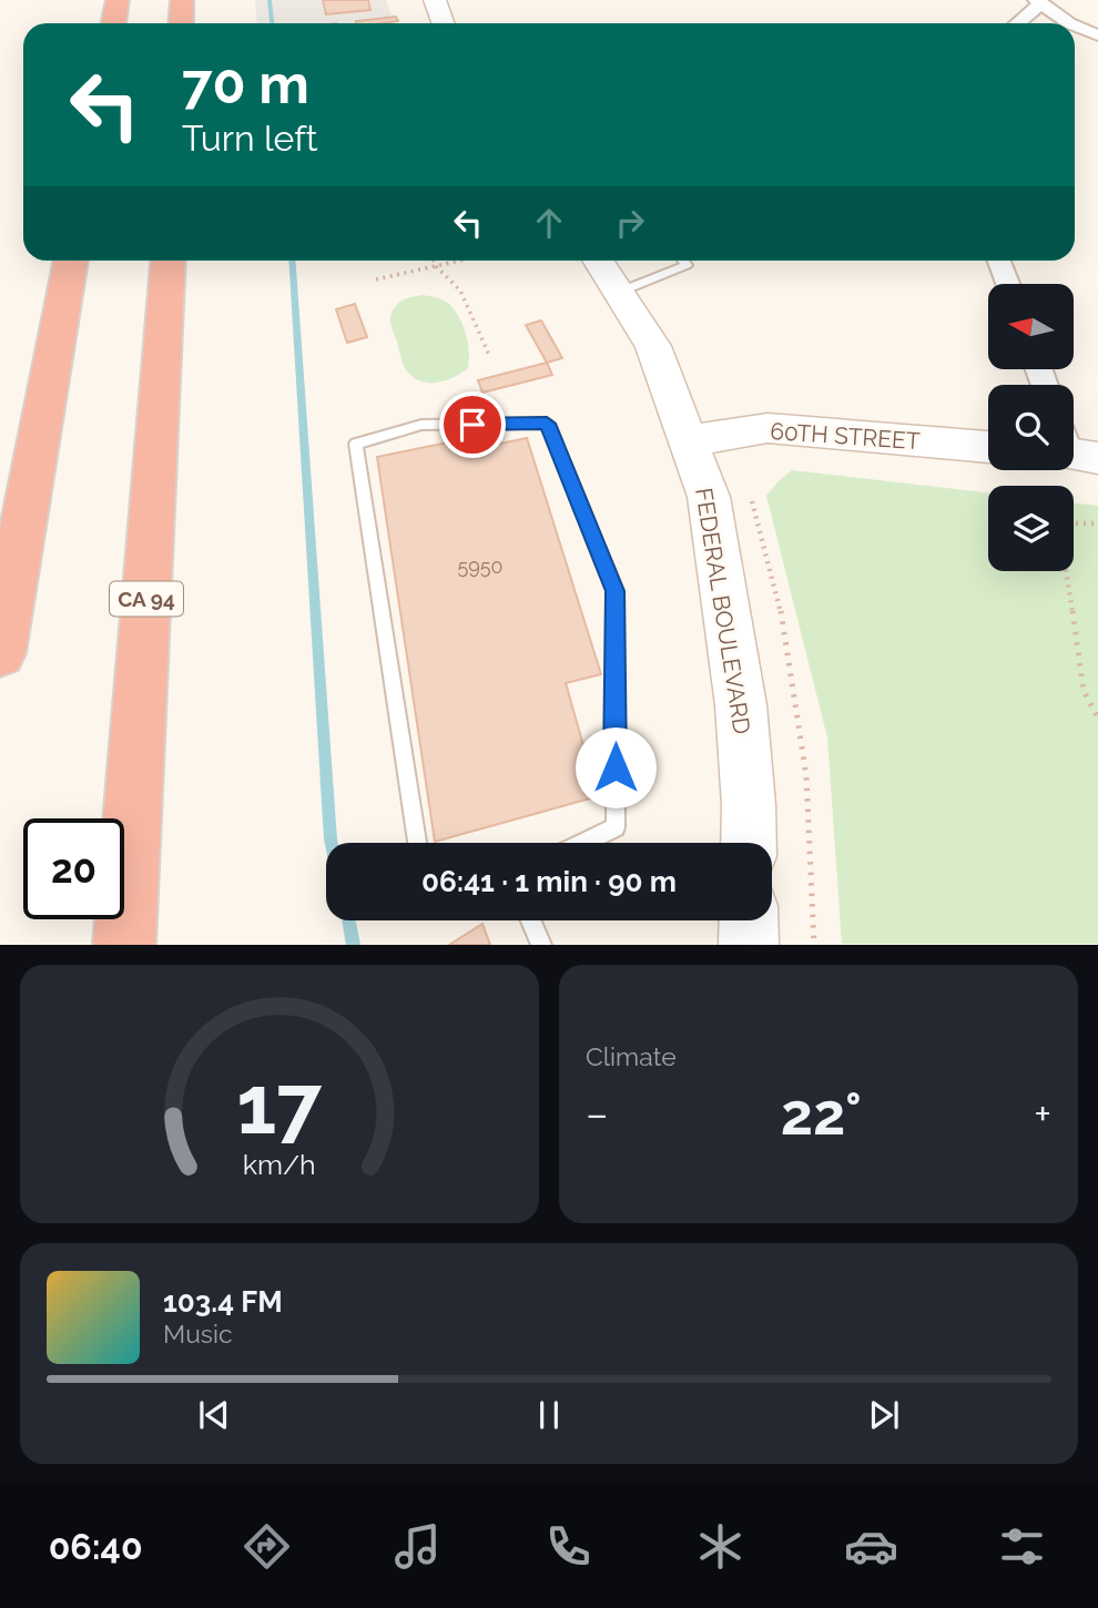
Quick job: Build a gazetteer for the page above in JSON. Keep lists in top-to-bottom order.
{
  "streets": {
    "highway": ["CA 94"],
    "main road": ["60TH STREET", "FEDERAL BOULEVARD"]
  },
  "crossings": [
    ["60TH STREET", "FEDERAL BOULEVARD"]
  ],
  "house_numbers": ["5950"],
  "north": "left",
  "page": {
    "turn": ["70 m", "Turn left"],
    "limit": "20",
    "trip": "06:41 · 1 min · 90 m",
    "tile": "Climate",
    "heat": ["−", "22°", "+"],
    "song": ["103.4 FM", "Music"],
    "tabs": "06:40",
    "gauge": ["17", "km/h"]
  }
}
